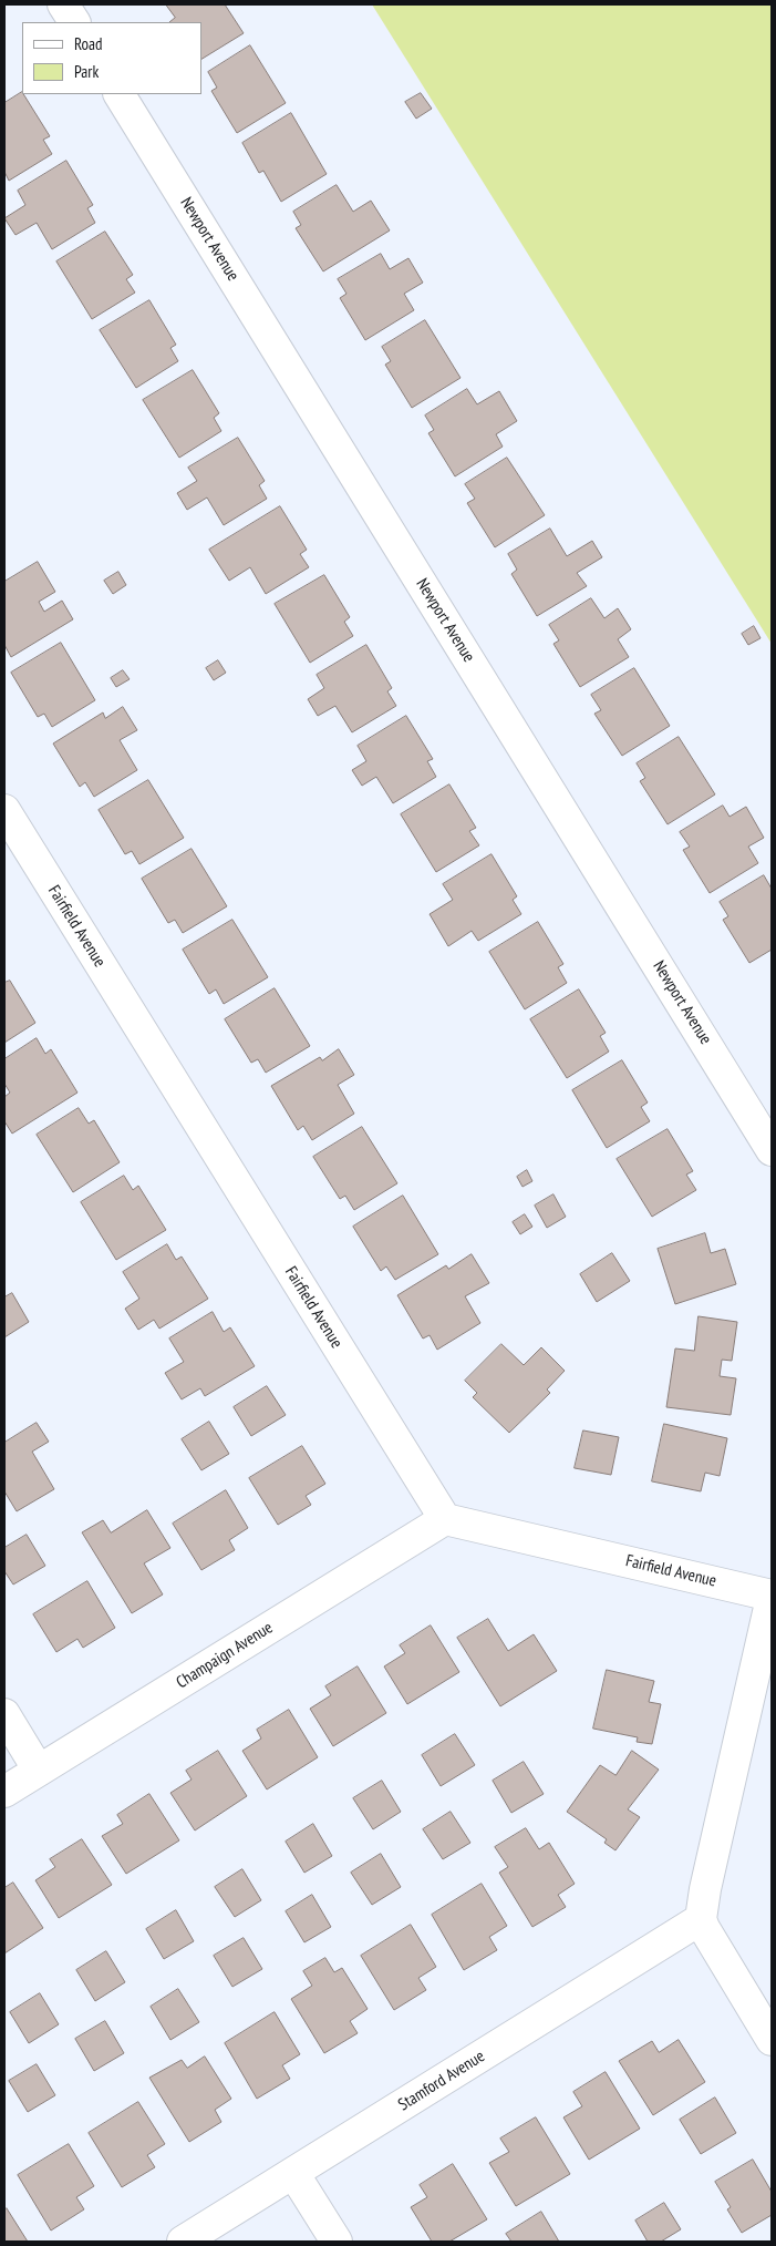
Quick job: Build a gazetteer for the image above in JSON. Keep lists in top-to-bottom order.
{
  "streets": {
    "street": [
      "Newport Avenue",
      "Fairfield Avenue",
      "Champaign Avenue",
      "Stamford Avenue"
    ]
  },
  "crossings": [
    ["Fairfield Avenue", "Champaign Avenue"],
    ["Fairfield Avenue", "Stamford Avenue"]
  ],
  "legend": ["Road", "Park"]
}
